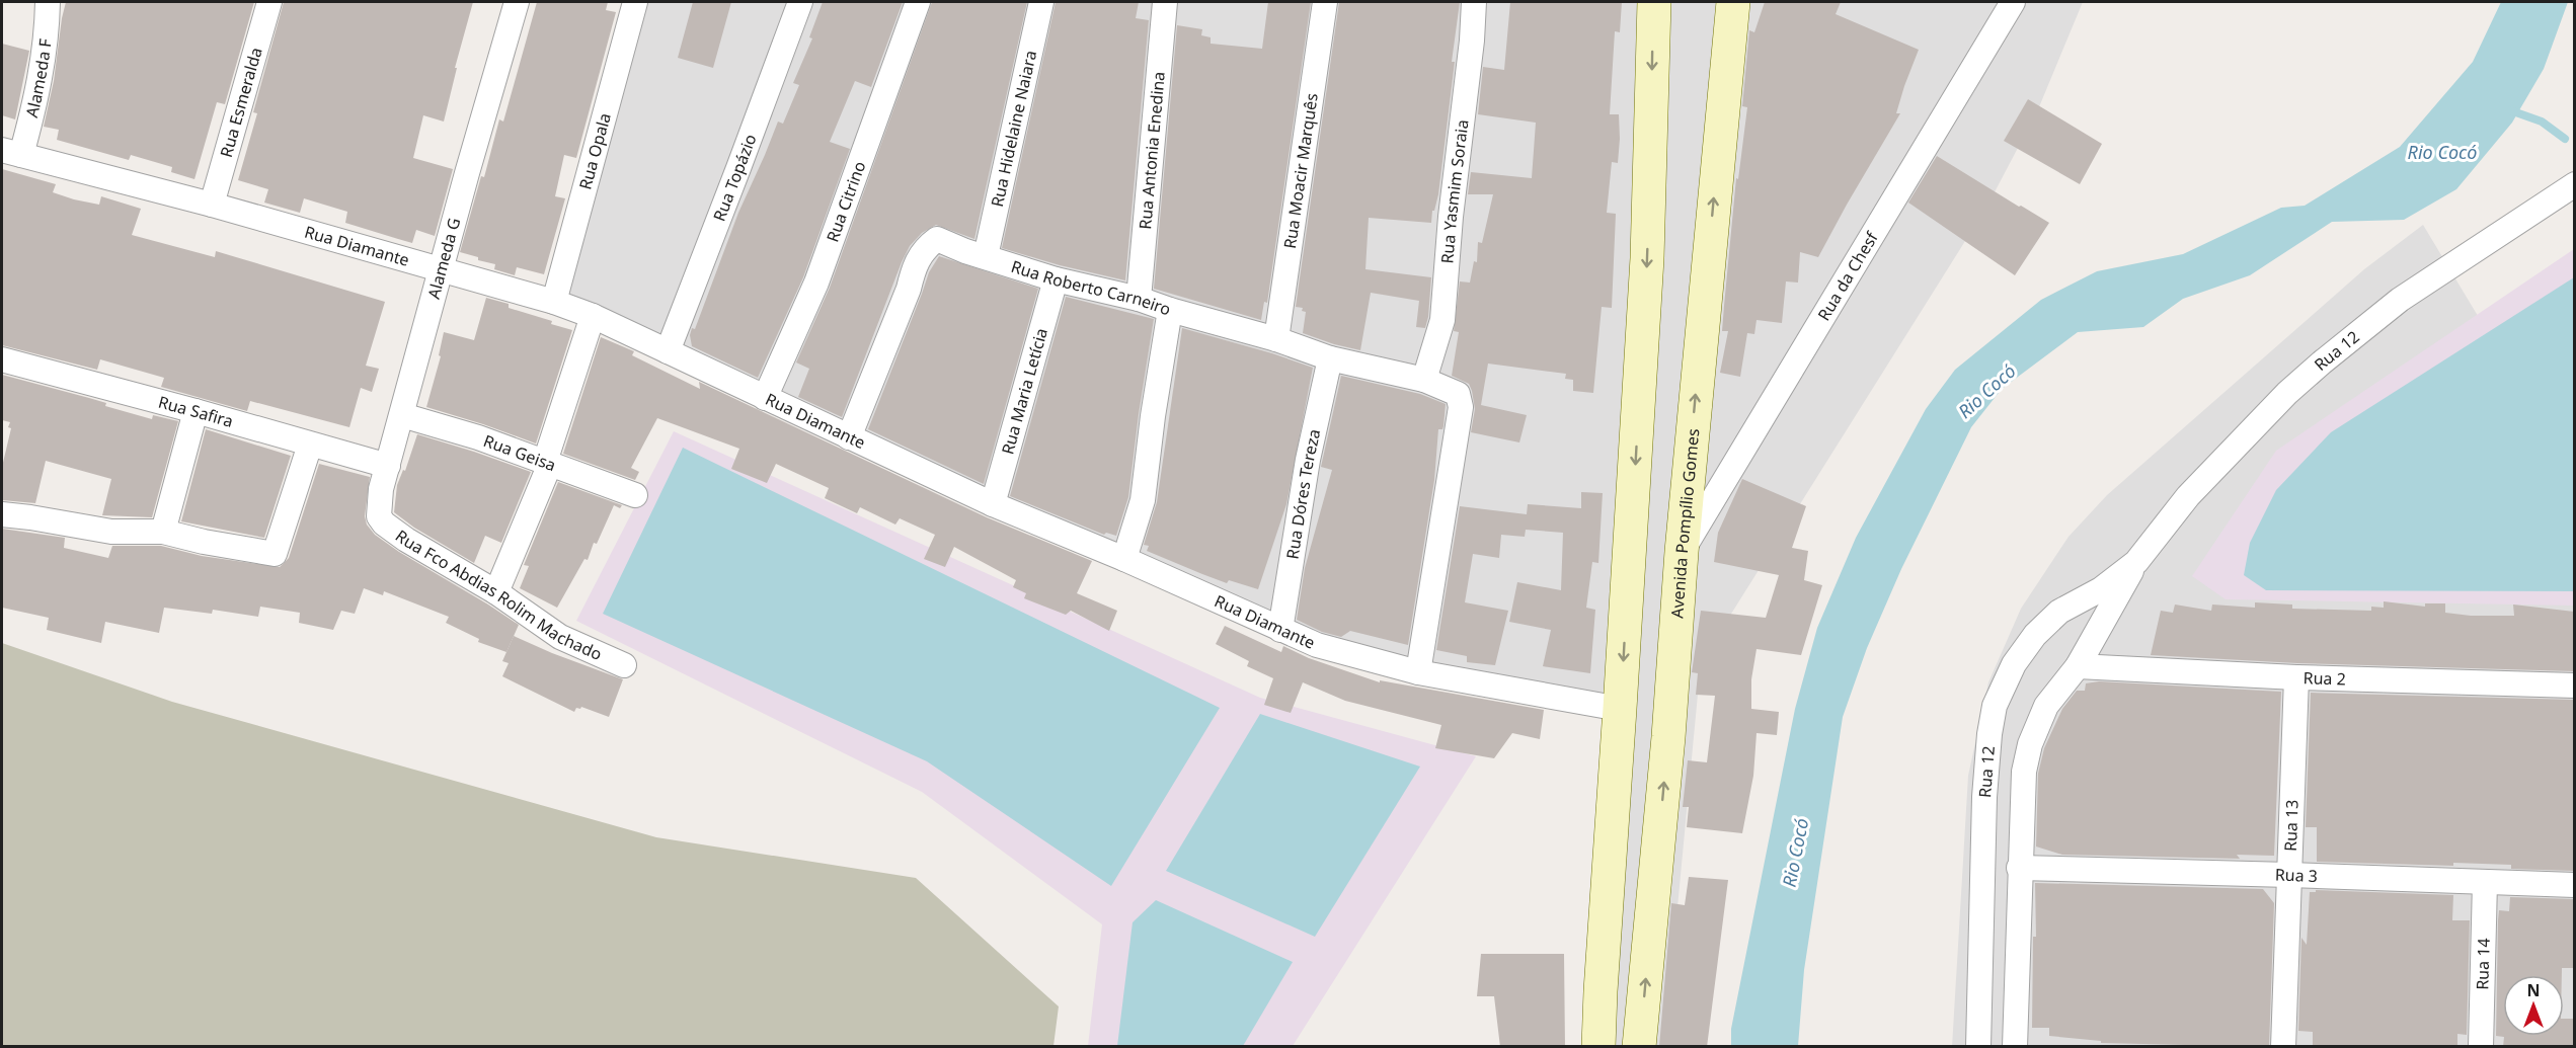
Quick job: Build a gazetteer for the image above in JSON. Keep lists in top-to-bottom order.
{
  "streets": {
    "main road": ["Avenida Pompílio Gomes"],
    "street": [
      "Alameda F",
      "Rua Esmeralda",
      "Rua Hidelaine Naiara",
      "Rua Antonia Enedina",
      "Rua Opala",
      "Rua Moacir Marquês",
      "Rua Topázio",
      "Rua Yasmim Soraia",
      "Rua Citrino",
      "Rua Diamante",
      "Alameda G",
      "Rua da Chesf",
      "Rua Roberto Carneiro",
      "Rua 12",
      "Rua Maria Letícia",
      "Rua Safira",
      "Rua Geisa",
      "Rua Dóres Tereza",
      "Rua Fco Abdias Rolim Machado",
      "Rua 2",
      "Rua 13",
      "Rua 3",
      "Rua 14"
    ]
  },
  "crossings": [
    ["Alameda F", "Rua Diamante"],
    ["Rua Esmeralda", "Rua Diamante"],
    ["Rua Hidelaine Naiara", "Rua Roberto Carneiro"],
    ["Rua Antonia Enedina", "Rua Roberto Carneiro"],
    ["Rua Opala", "Rua Diamante"],
    ["Rua Moacir Marquês", "Rua Roberto Carneiro"],
    ["Rua Topázio", "Rua Diamante"],
    ["Rua Yasmim Soraia", "Rua Roberto Carneiro"],
    ["Rua Citrino", "Rua Diamante"],
    ["Rua Diamante", "Alameda G"],
    ["Rua Diamante", "Rua Roberto Carneiro"],
    ["Rua Diamante", "Rua Maria Letícia"],
    ["Rua Diamante", "Rua Dóres Tereza"],
    ["Alameda G", "Rua Safira"],
    ["Alameda G", "Rua Geisa"],
    ["Alameda G", "Rua Fco Abdias Rolim Machado"],
    ["Rua da Chesf", "Avenida Pompílio Gomes"],
    ["Rua Roberto Carneiro", "Rua Maria Letícia"],
    ["Rua Roberto Carneiro", "Rua Dóres Tereza"],
    ["Rua 12", "Rua 2"],
    ["Rua 12", "Rua 3"],
    ["Rua 2", "Rua 13"],
    ["Rua 13", "Rua 3"],
    ["Rua 3", "Rua 14"]
  ],
  "water": ["Rio Cocó"],
  "north": "top"
}
